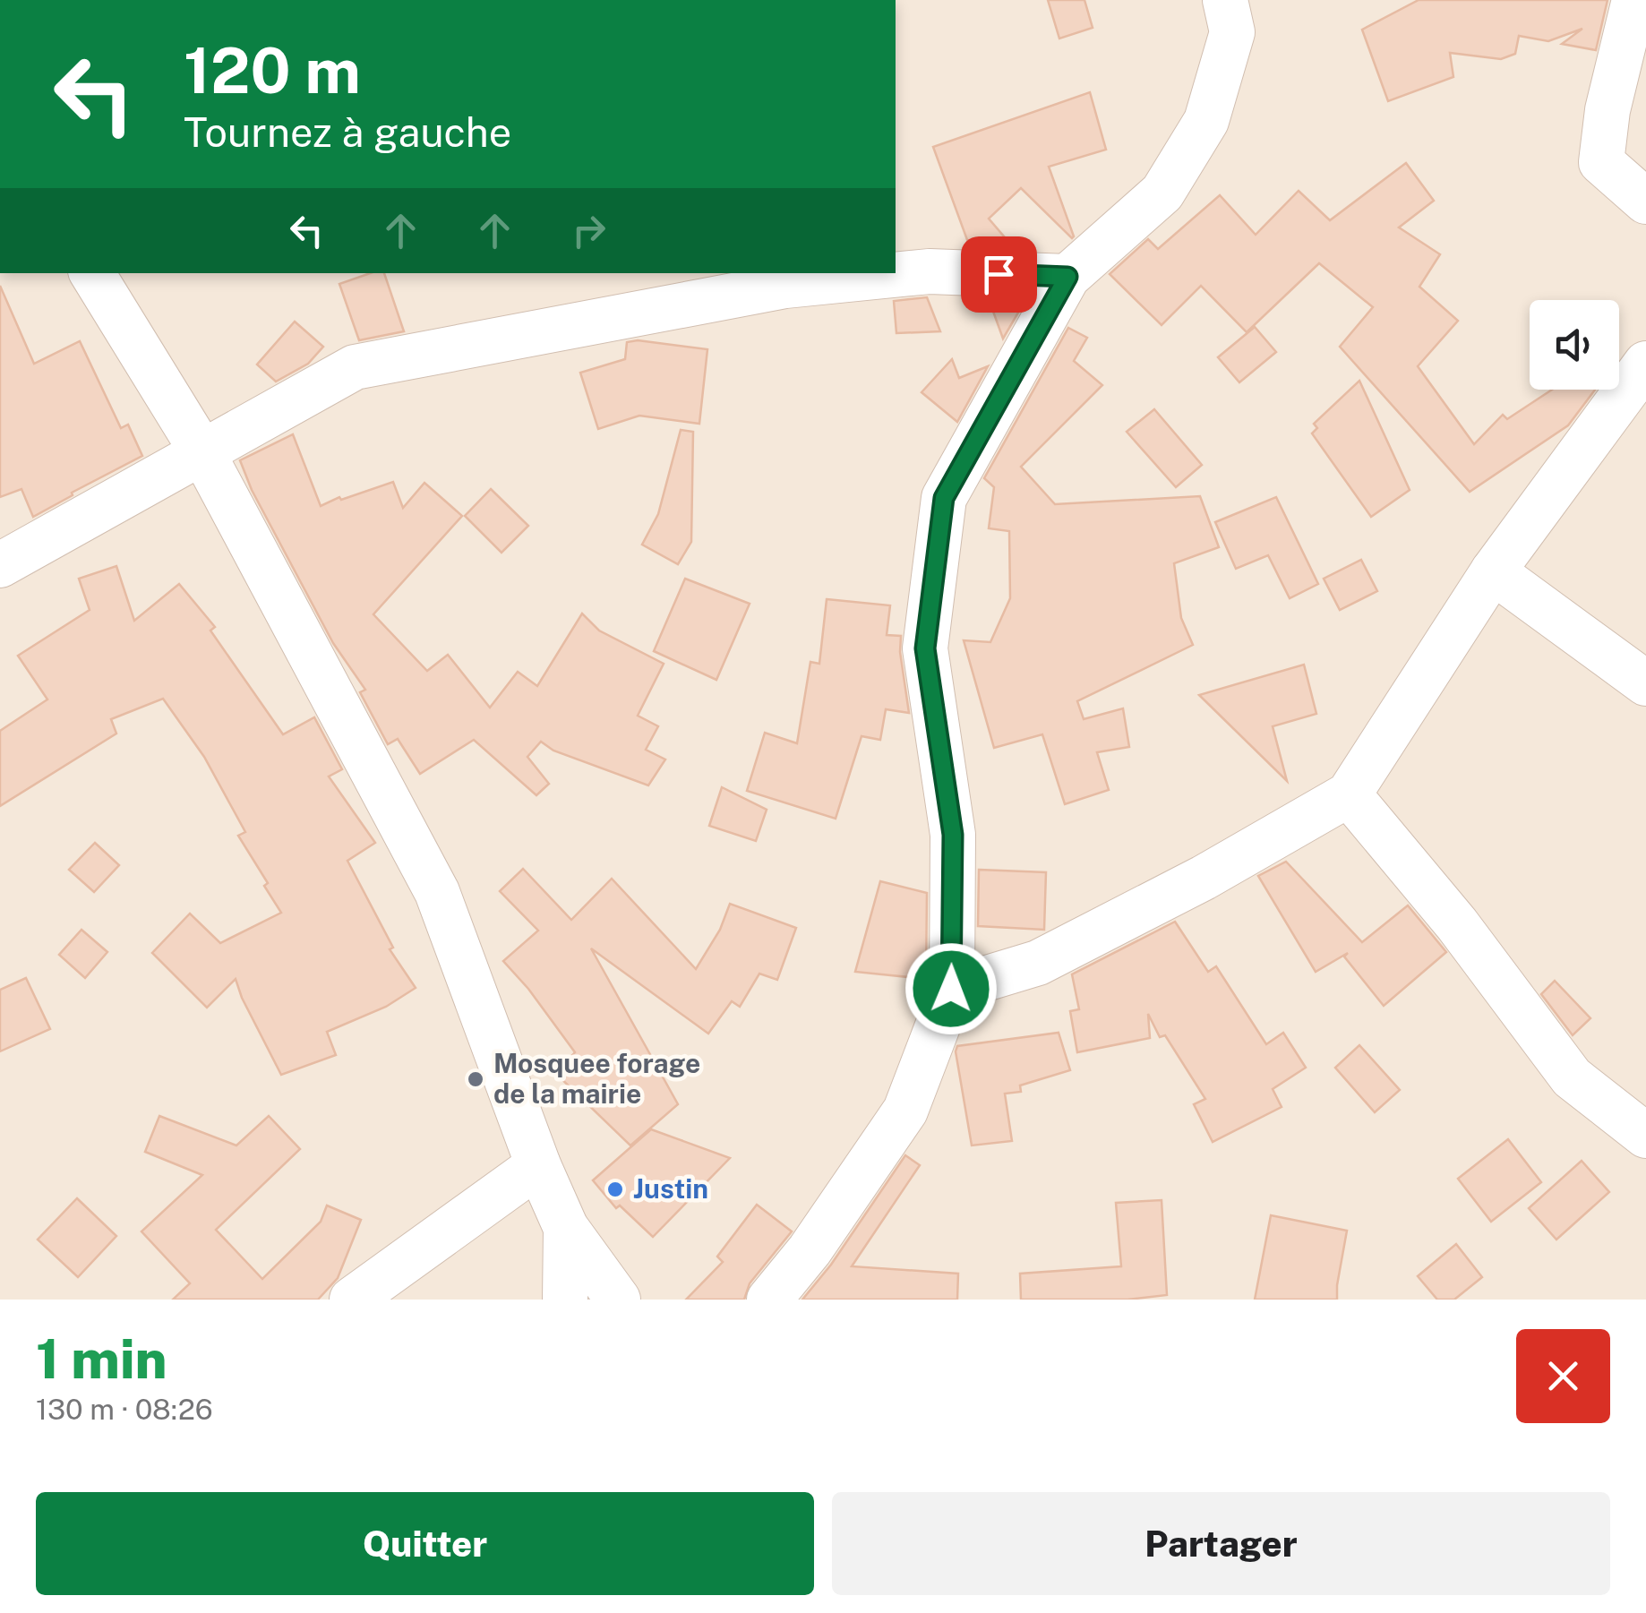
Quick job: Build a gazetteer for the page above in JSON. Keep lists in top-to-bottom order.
{
  "places": ["Mosquee forage de la mairie", "Justin"],
  "page": {
    "turn": ["120 m", "Tournez à gauche"],
    "heading": ["1 min", "130 m · 08:26"],
    "buttons": ["Quitter", "Partager"]
  }
}
